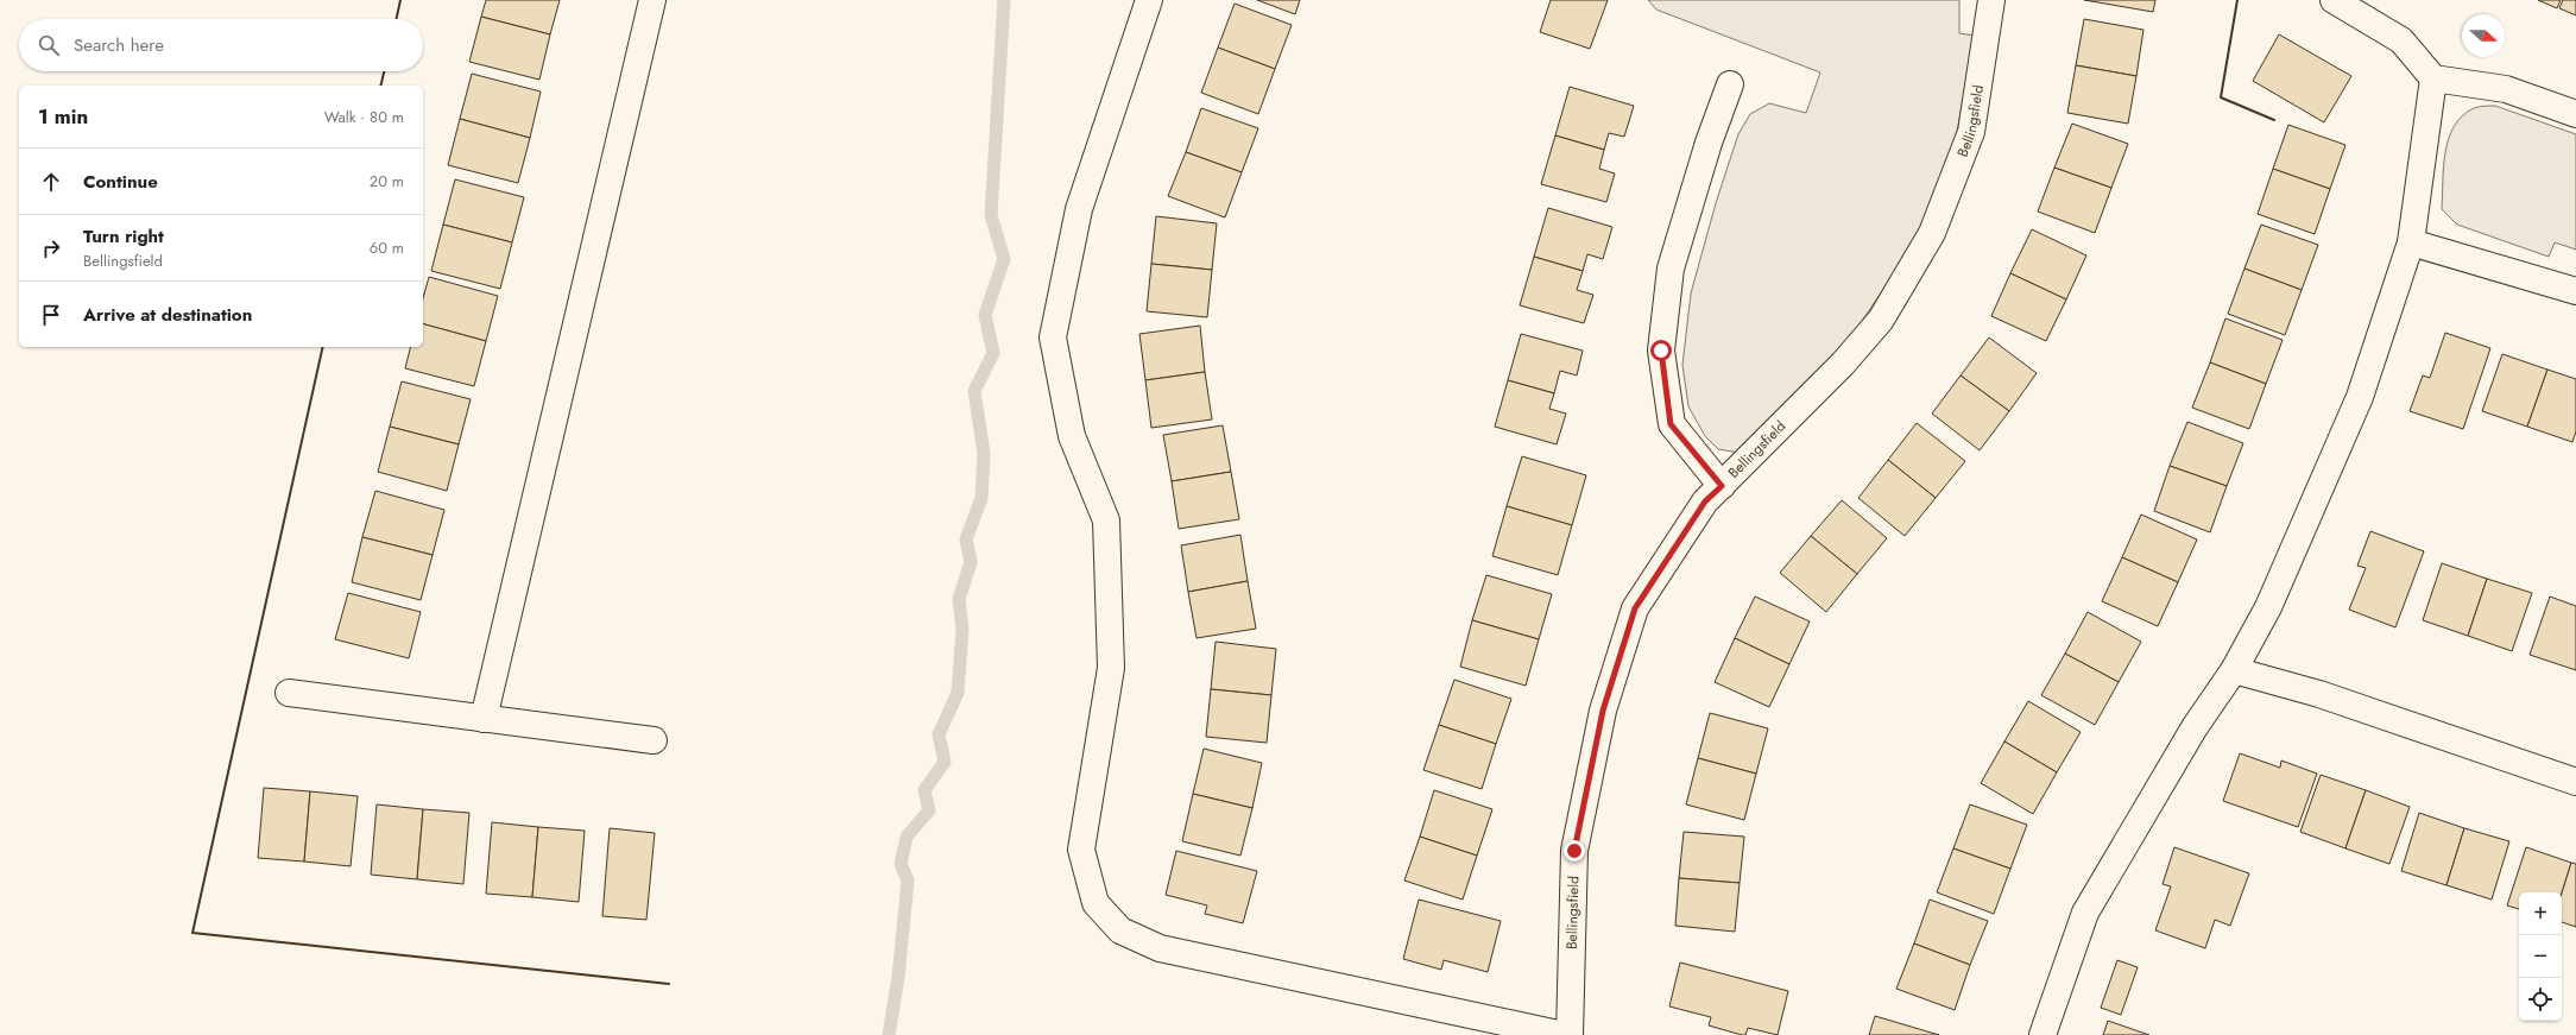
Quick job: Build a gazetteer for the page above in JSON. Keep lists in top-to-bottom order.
{
  "streets": {
    "street": ["Bellingsfield"]
  },
  "north": "right",
  "page": {
    "search": "Search here",
    "heading": ["1 min", "Walk · 80 m"],
    "list": [
      ["Continue", "20 m"],
      ["Turn right", "Bellingsfield", "60 m"],
      "Arrive at destination"
    ],
    "map_buttons": ["+", "−"]
  }
}
